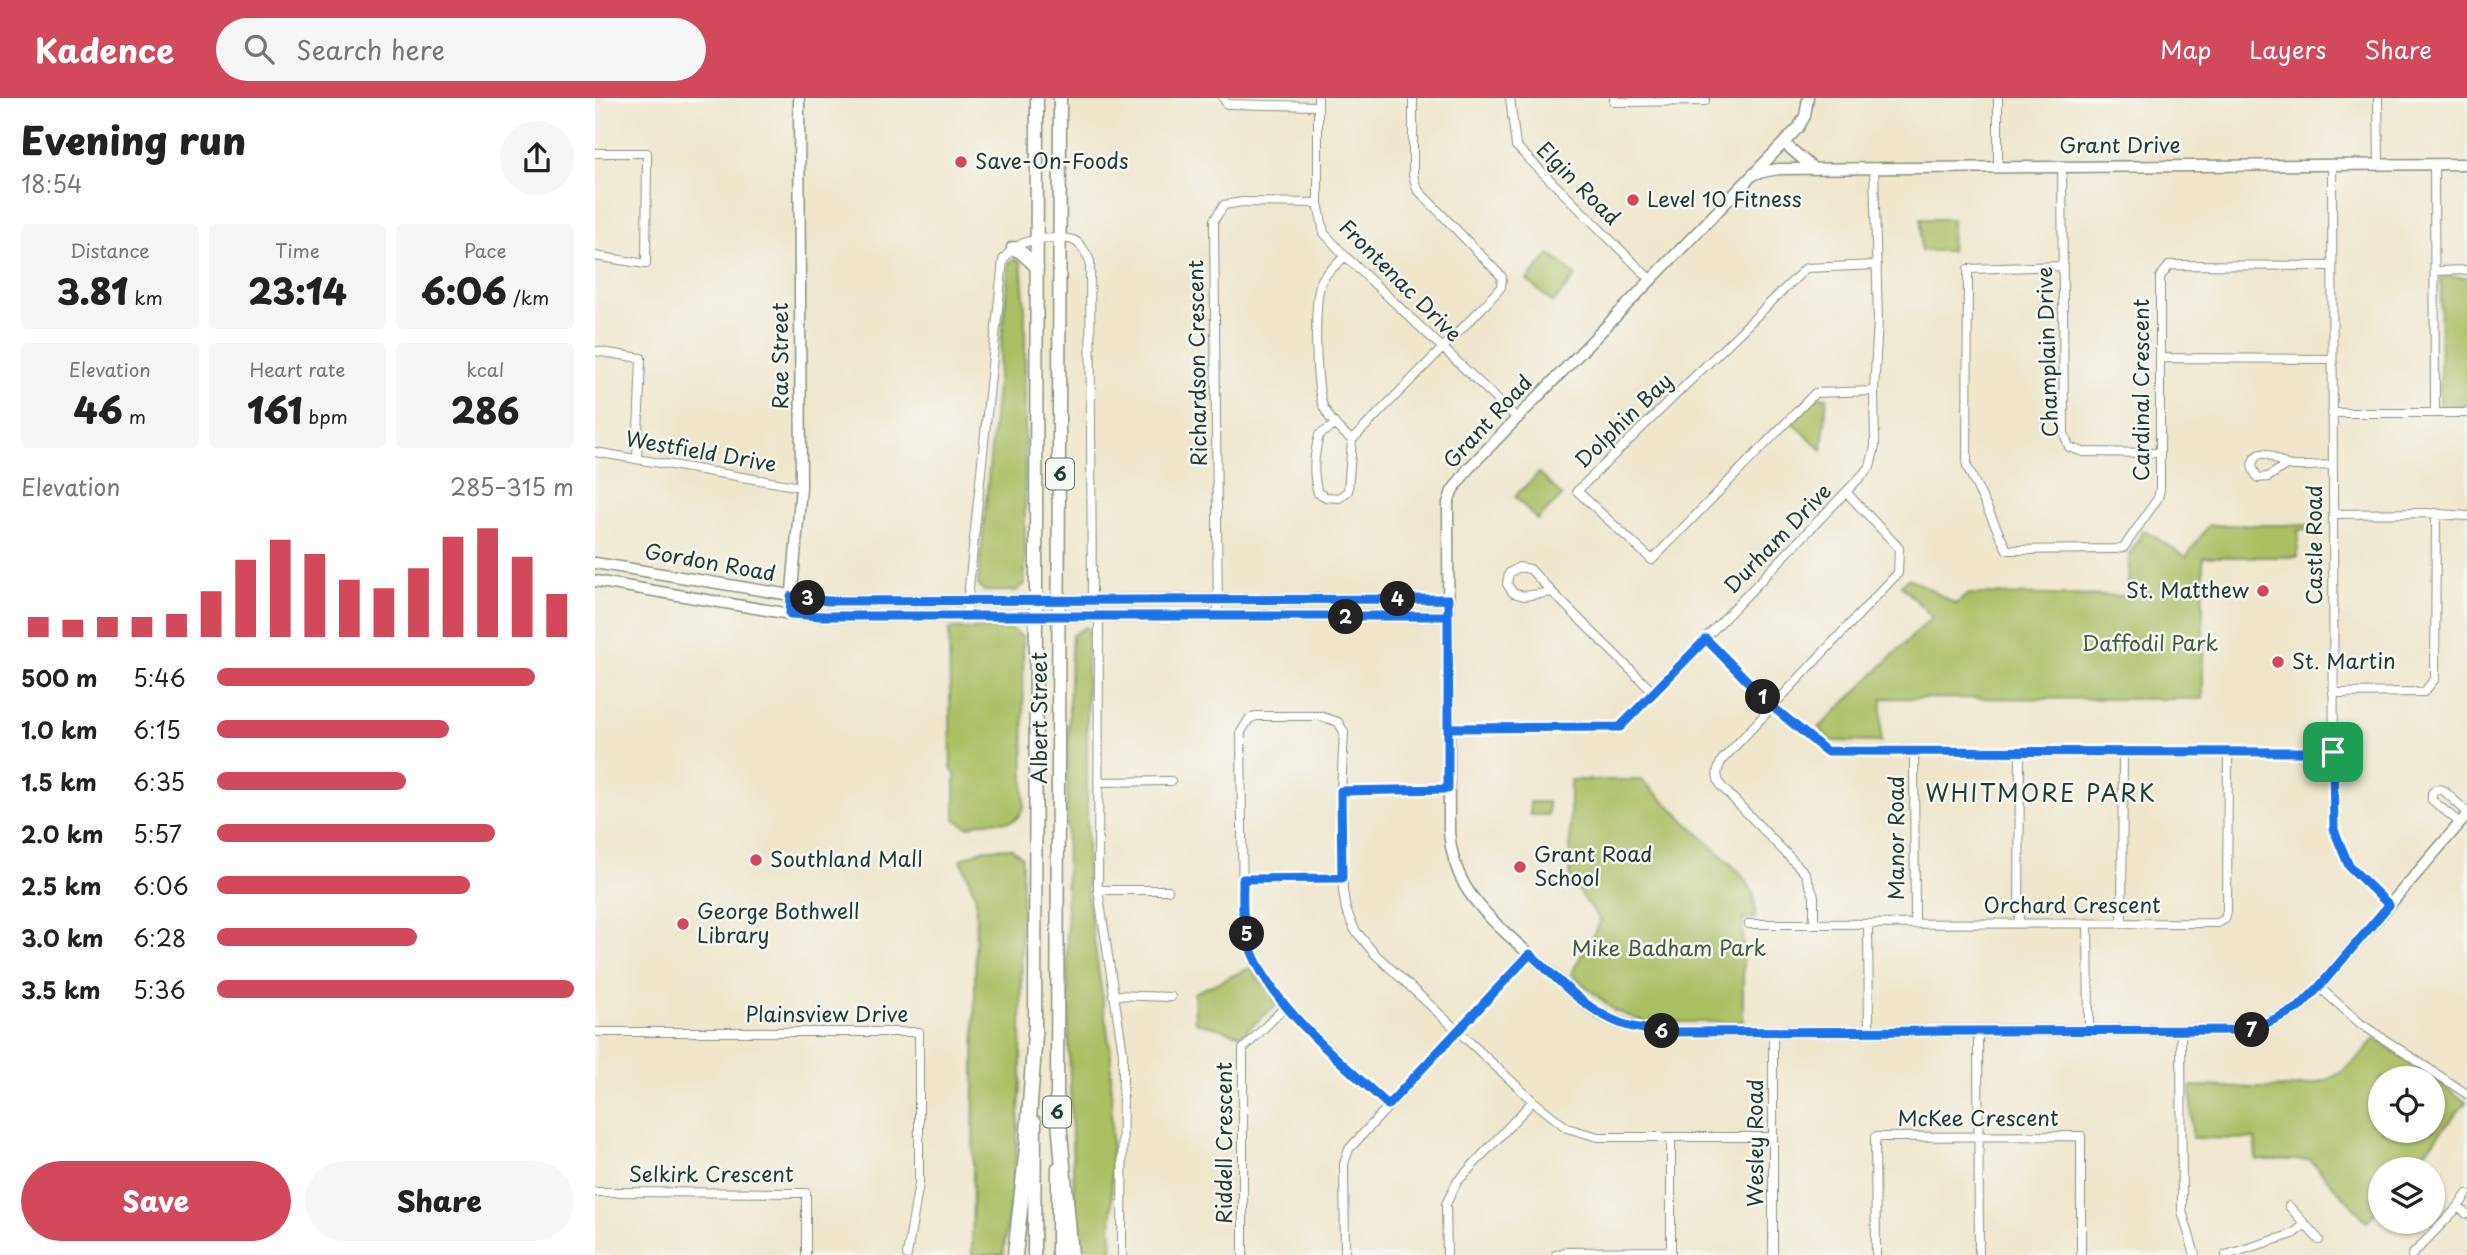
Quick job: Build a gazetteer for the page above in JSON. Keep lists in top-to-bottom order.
{
  "streets": {
    "main road": ["6", "Albert Street"],
    "street": [
      "Grant Drive",
      "Elgin Road",
      "Frontenac Drive",
      "Champlain Drive",
      "Rae Street",
      "Richardson Crescent",
      "Cardinal Crescent",
      "Dolphin Bay",
      "Grant Road",
      "Westfield Drive",
      "Durham Drive",
      "Castle Road",
      "Gordon Road",
      "Manor Road",
      "Orchard Crescent",
      "Plainsview Drive",
      "McKee Crescent",
      "Riddell Crescent",
      "Wesley Road",
      "Selkirk Crescent"
    ]
  },
  "crossings": [
    ["Grant Drive", "Champlain Drive"],
    ["Grant Drive", "Grant Road"],
    ["Grant Drive", "Durham Drive"],
    ["Grant Drive", "Castle Road"],
    ["Elgin Road", "Grant Road"],
    ["Frontenac Drive", "Richardson Crescent"],
    ["Frontenac Drive", "Grant Road"],
    ["Champlain Drive", "Cardinal Crescent"],
    ["Rae Street", "Westfield Drive"],
    ["Rae Street", "Gordon Road"],
    ["Richardson Crescent", "Gordon Road"],
    ["Cardinal Crescent", "Castle Road"],
    ["Dolphin Bay", "Durham Drive"],
    ["Grant Road", "Durham Drive"],
    ["Grant Road", "Castle Road"],
    ["Grant Road", "Gordon Road"],
    ["Grant Road", "Wesley Road"],
    ["Gordon Road", "Albert Street"],
    ["Manor Road", "Orchard Crescent"]
  ],
  "districts": ["WHITMORE PARK"],
  "parks": ["Daffodil Park", "Mike Badham Park"],
  "places": [
    "Save-On-Foods",
    "Level 10 Fitness",
    "St. Matthew",
    "St. Martin",
    "Southland Mall",
    "Grant Road School",
    "George Bothwell Library"
  ],
  "page": {
    "header": "Kadence",
    "search": "Search here",
    "nav": ["Map", "Layers", "Share"],
    "heading": ["Evening run", "18:54"],
    "stats": [
      ["Distance", "3.81 km"],
      ["Time", "23:14"],
      ["Pace", "6:06 /km"],
      ["Elevation", "46 m"],
      ["Heart rate", "161 bpm"],
      ["kcal", "286"]
    ],
    "chart": ["Elevation", "285–315 m"],
    "pins": [
      "3",
      "4",
      "2",
      "1",
      "5",
      "7",
      "6"
    ],
    "list": [
      {
        "name": "500 m",
        "note": "5:46"
      },
      {
        "name": "1.0 km",
        "note": "6:15"
      },
      {
        "name": "1.5 km",
        "note": "6:35"
      },
      {
        "name": "2.0 km",
        "note": "5:57"
      },
      {
        "name": "2.5 km",
        "note": "6:06"
      },
      {
        "name": "3.0 km",
        "note": "6:28"
      },
      {
        "name": "3.5 km",
        "note": "5:36"
      }
    ],
    "buttons": ["Save", "Share"]
  }
}
